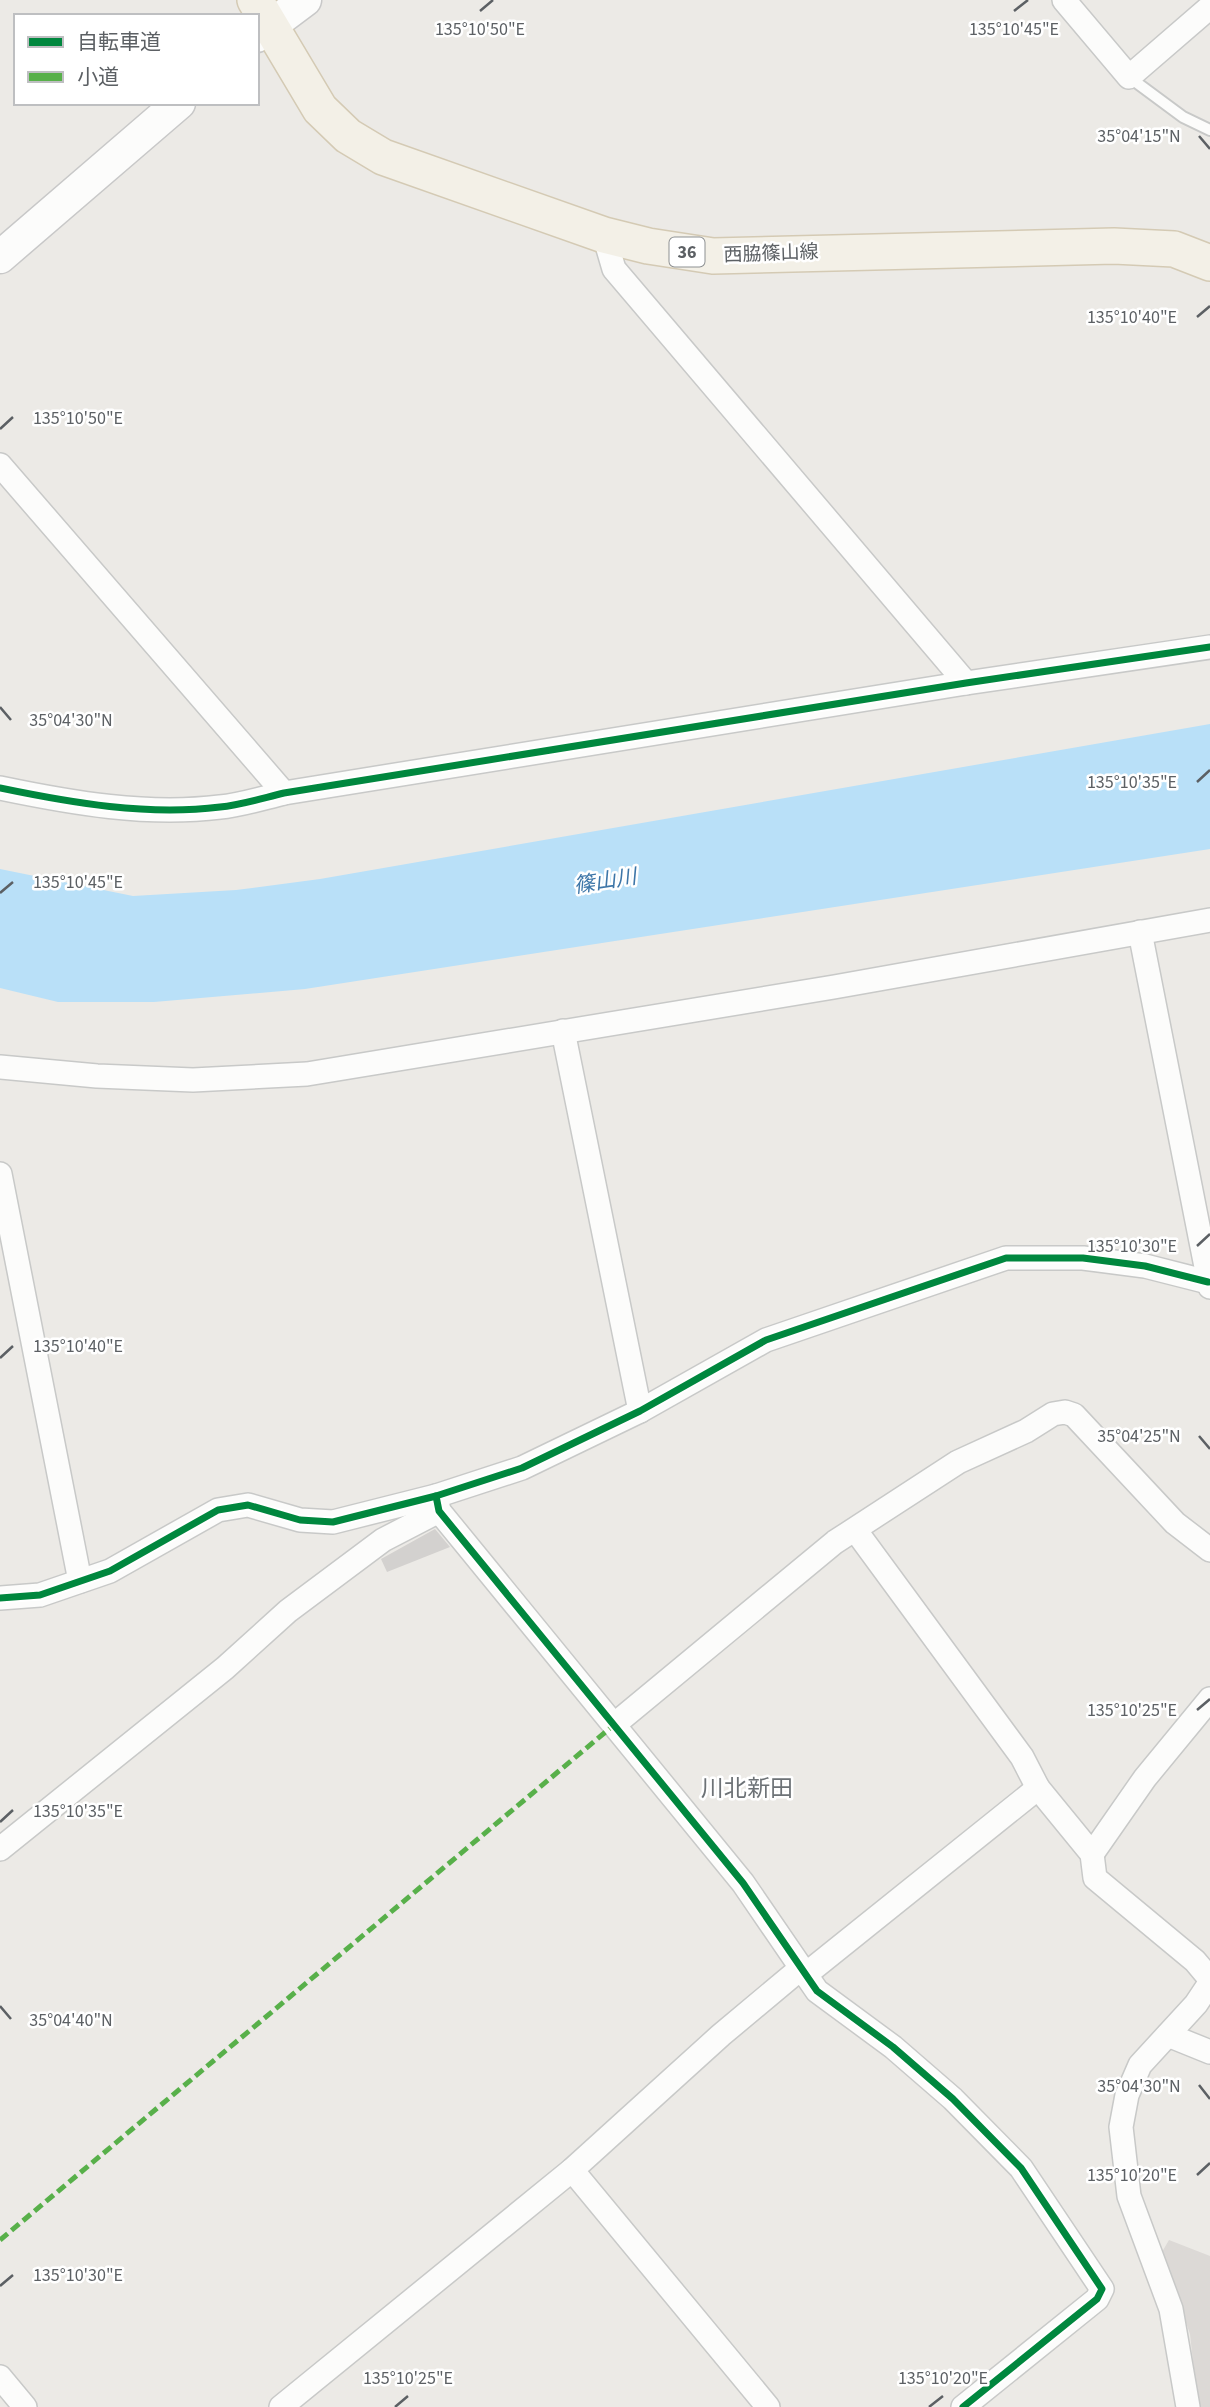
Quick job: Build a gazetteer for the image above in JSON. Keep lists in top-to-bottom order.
{
  "streets": {
    "main road": ["36", "西脇篠山線"]
  },
  "districts": ["川北新田"],
  "water": ["篠山川"],
  "legend": ["自転車道", "小道"],
  "coordinates": [
    "135°10'50\"E",
    "135°10'45\"E",
    "35°04'15\"N",
    "135°10'40\"E",
    "35°04'30\"N",
    "135°10'35\"E",
    "135°10'30\"E",
    "35°04'25\"N",
    "135°10'25\"E",
    "35°04'40\"N",
    "135°10'20\"E"
  ]
}
